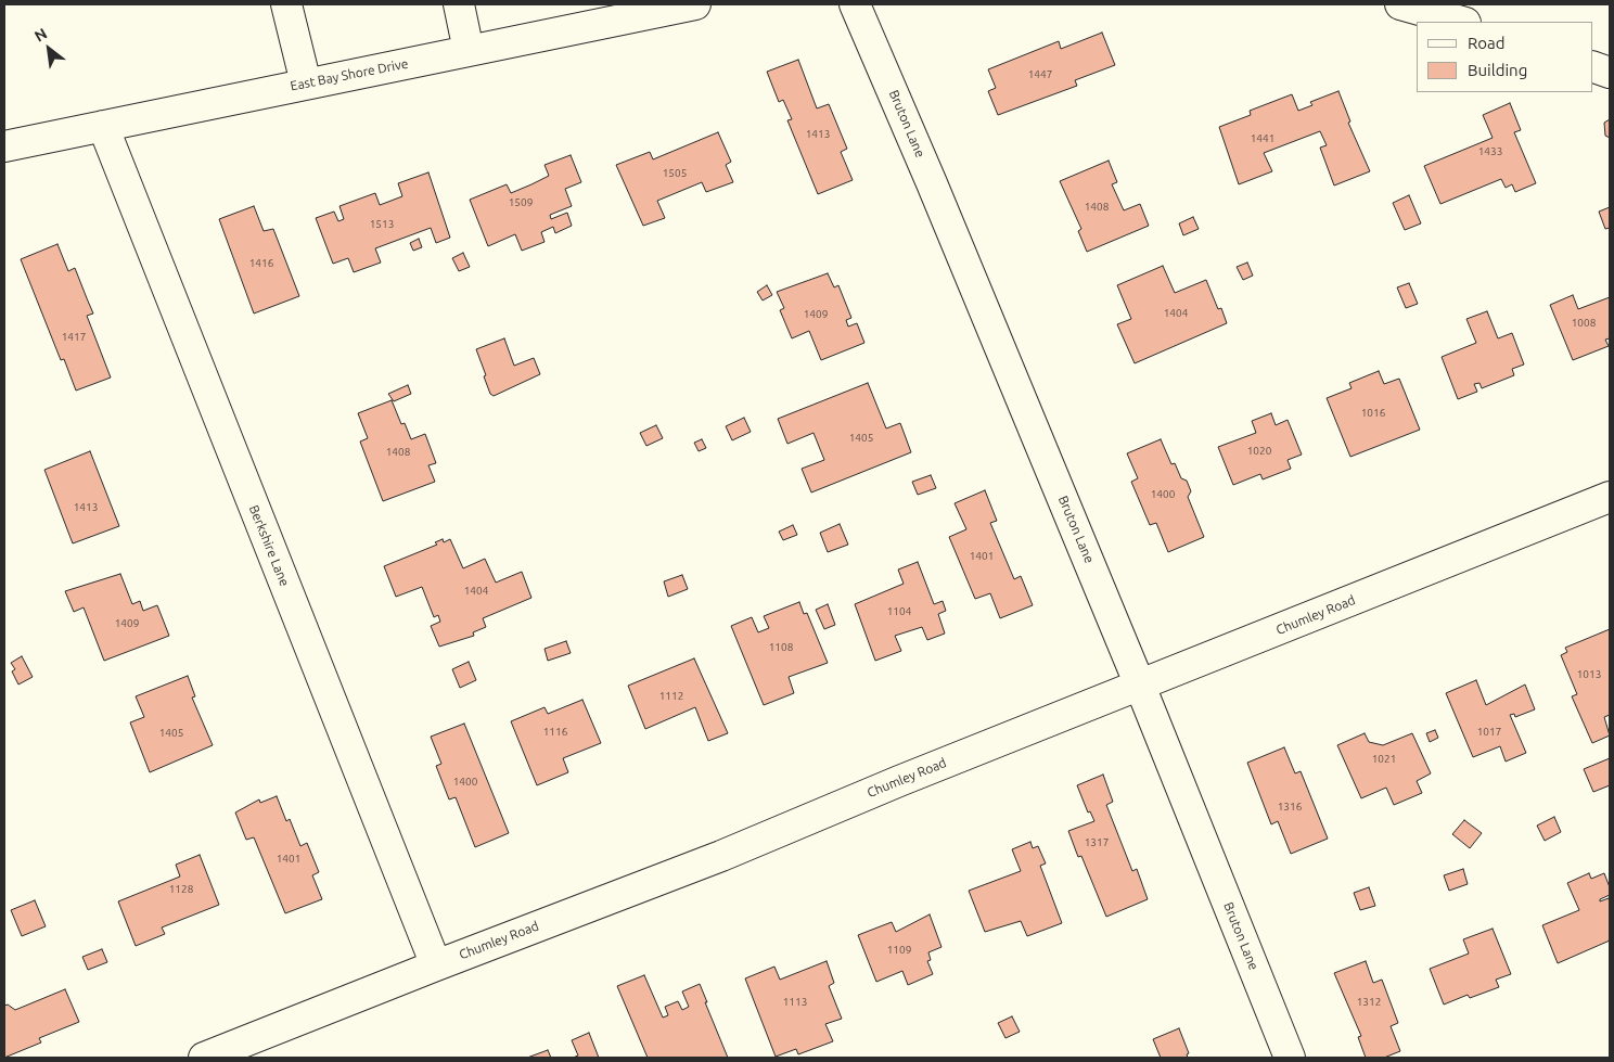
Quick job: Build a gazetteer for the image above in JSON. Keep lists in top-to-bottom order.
{
  "streets": {
    "street": [
      "East Bay Shore Drive",
      "Bruton Lane",
      "Berkshire Lane",
      "Chumley Road"
    ]
  },
  "crossings": [
    ["East Bay Shore Drive", "Berkshire Lane"],
    ["Bruton Lane", "Chumley Road"],
    ["Berkshire Lane", "Chumley Road"]
  ],
  "house_numbers": [
    "1447",
    "1413",
    "1441",
    "1433",
    "1505",
    "1509",
    "1408",
    "1513",
    "1416",
    "1404",
    "1409",
    "1008",
    "1417",
    "1016",
    "1405",
    "1020",
    "1408",
    "1400",
    "1413",
    "1401",
    "1404",
    "1104",
    "1409",
    "1108",
    "1013",
    "1112",
    "1116",
    "1017",
    "1405",
    "1021",
    "1400",
    "1316",
    "1317",
    "1401",
    "1128",
    "1109",
    "1113",
    "1312"
  ],
  "legend": ["Road", "Building"],
  "north": "top left"
}
